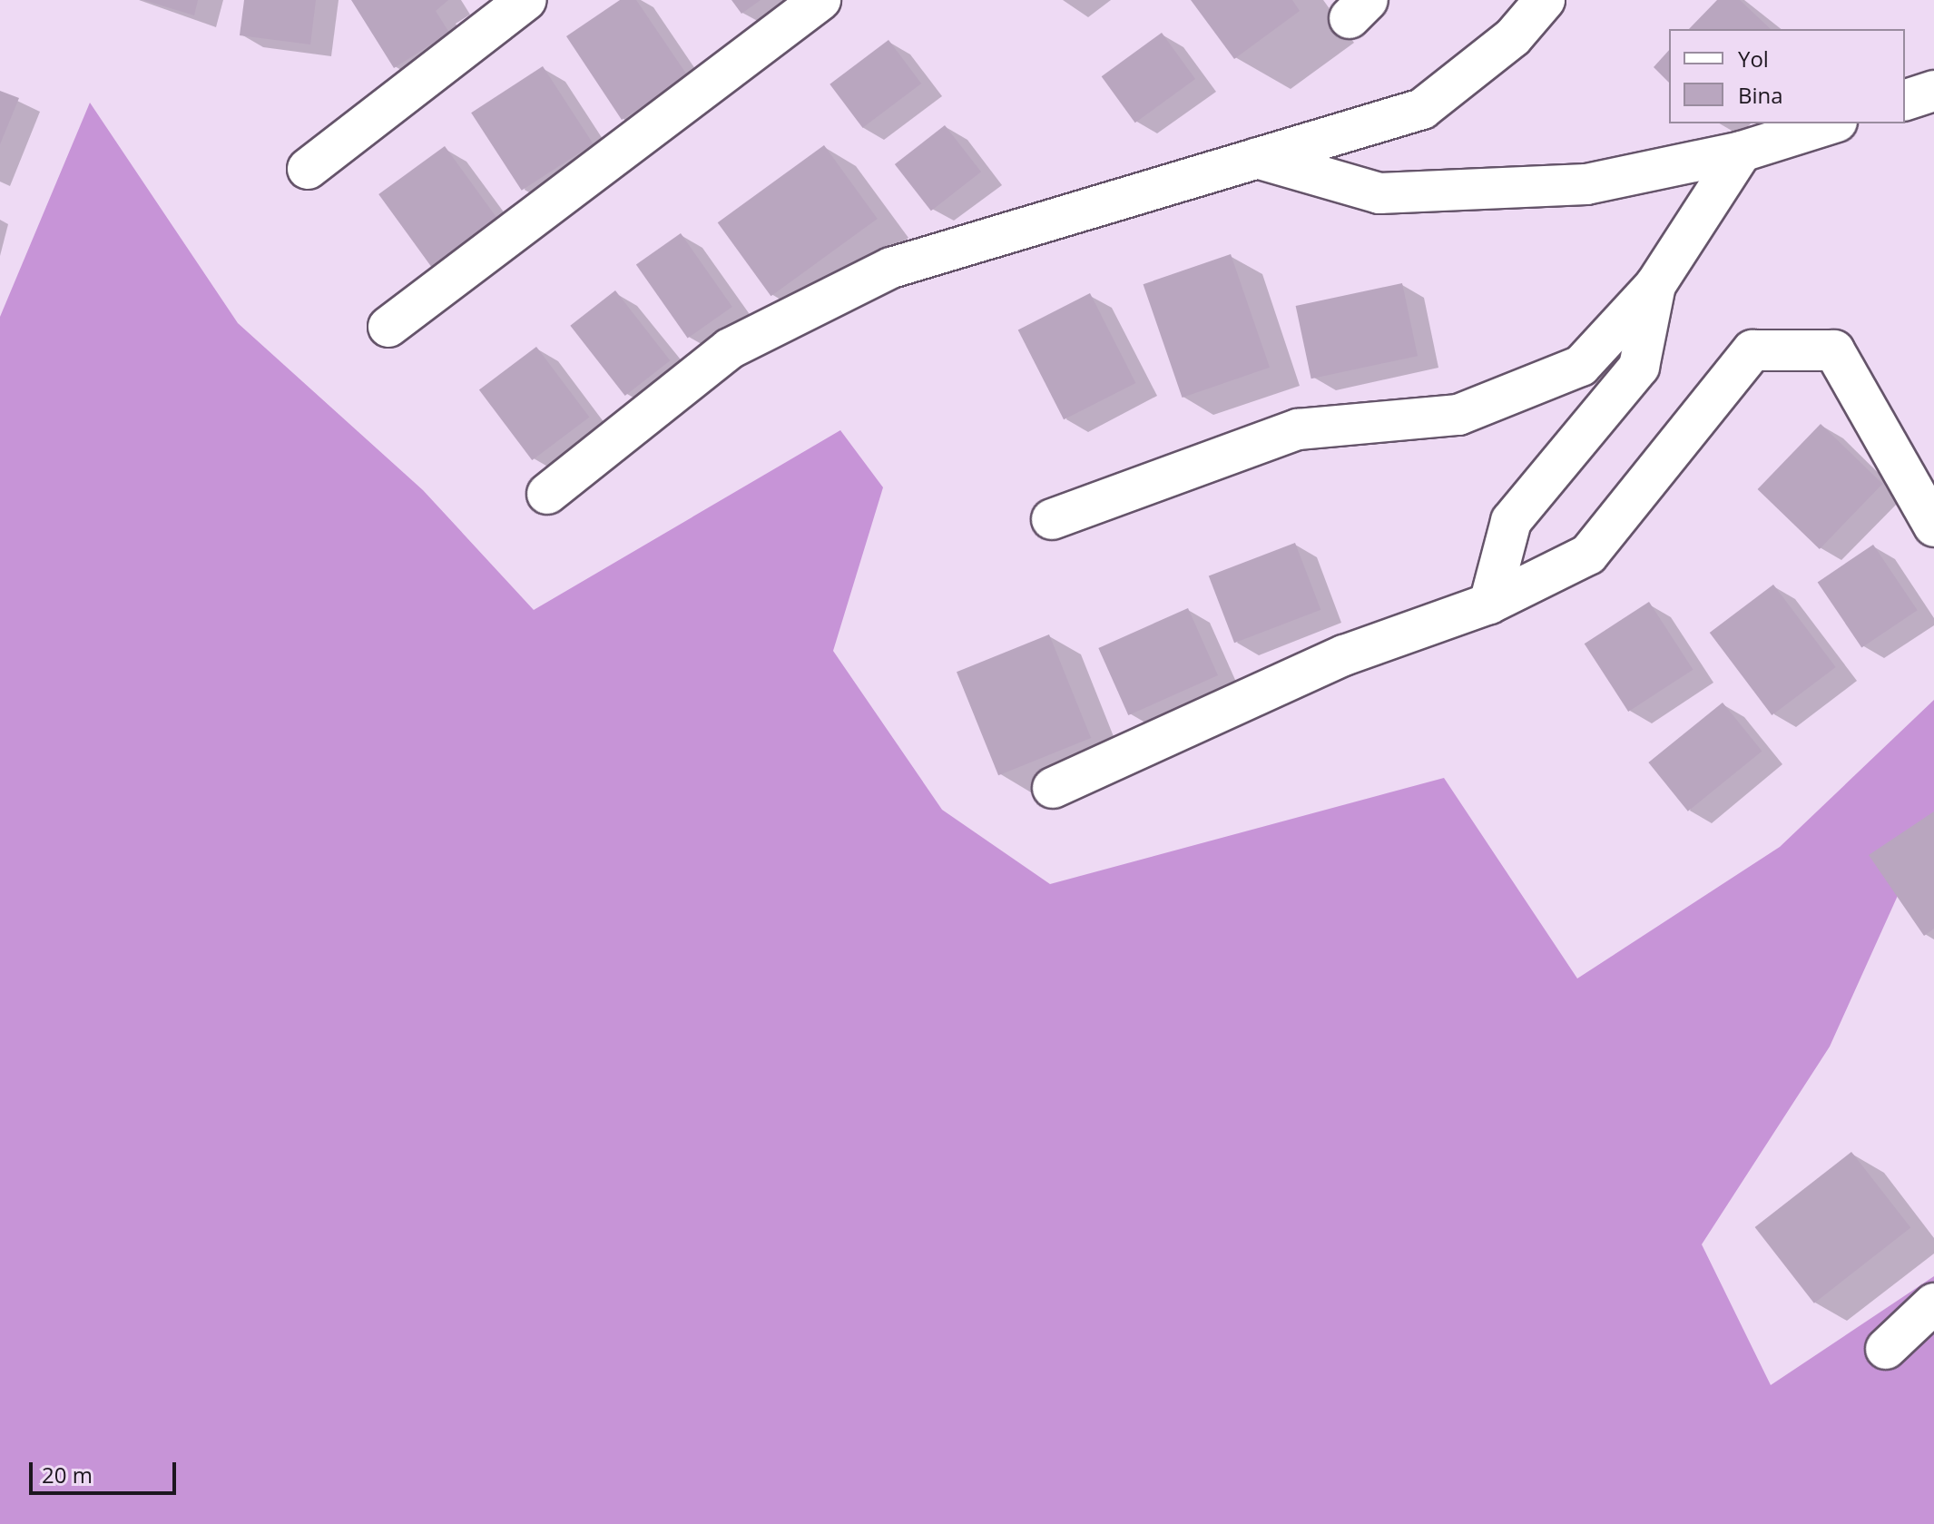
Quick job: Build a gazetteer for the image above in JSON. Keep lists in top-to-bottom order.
{
  "legend": ["Yol", "Bina"],
  "scale_bar": "20 m"
}
